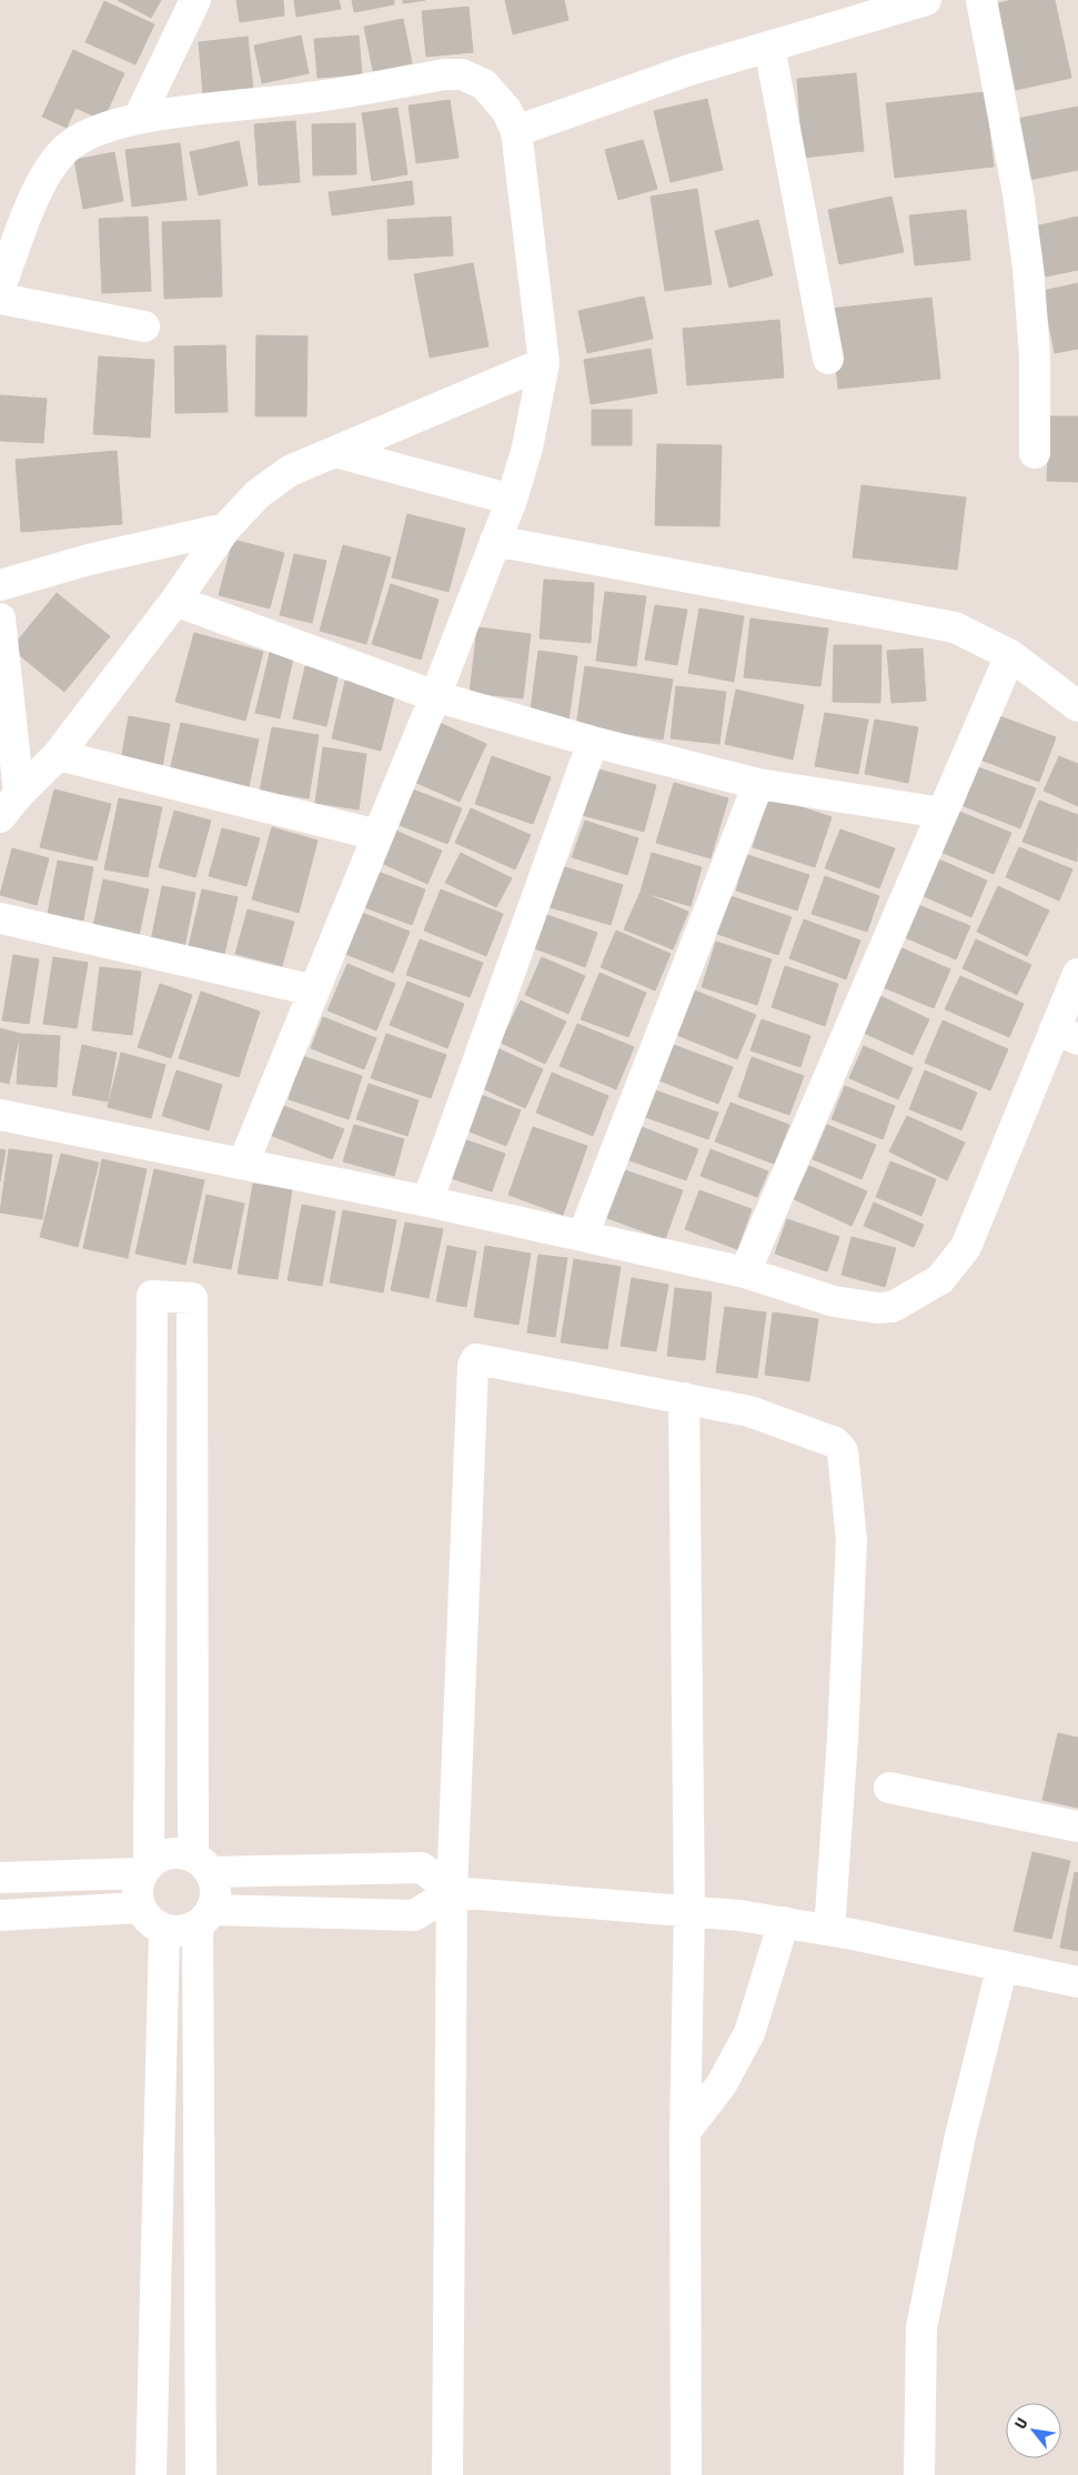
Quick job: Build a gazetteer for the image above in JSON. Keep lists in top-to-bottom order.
{
  "north": "top left"
}
